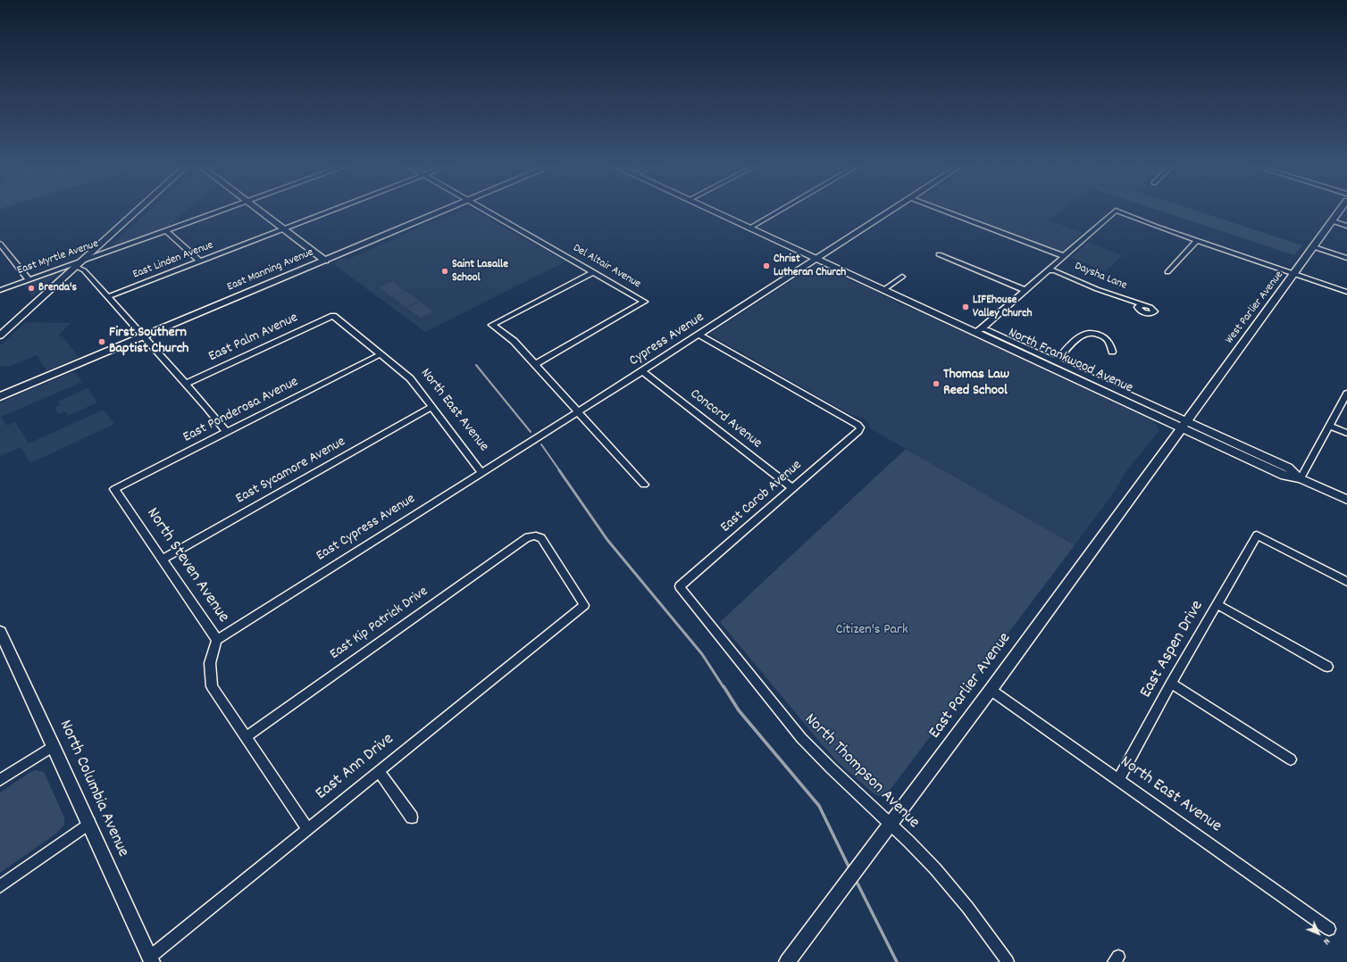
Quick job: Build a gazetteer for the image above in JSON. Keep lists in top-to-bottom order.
{
  "streets": {
    "main road": ["East Manning Avenue"],
    "street": [
      "East Myrtle Avenue",
      "East Linden Avenue",
      "Del Altair Avenue",
      "Daysha Lane",
      "West Parlier Avenue",
      "East Palm Avenue",
      "Cypress Avenue",
      "North Frankwood Avenue",
      "East Ponderosa Avenue",
      "North East Avenue",
      "Concord Avenue",
      "East Sycamore Avenue",
      "East Carob Avenue",
      "East Cypress Avenue",
      "North Steven Avenue",
      "East Kip Patrick Drive",
      "East Aspen Drive",
      "East Parlier Avenue",
      "East Ann Drive",
      "North Thompson Avenue",
      "North Columbia Avenue"
    ]
  },
  "crossings": [
    ["West Parlier Avenue", "North Frankwood Avenue"],
    ["West Parlier Avenue", "East Parlier Avenue"],
    ["East Palm Avenue", "North East Avenue"],
    ["Cypress Avenue", "North Frankwood Avenue"],
    ["Cypress Avenue", "Concord Avenue"],
    ["Cypress Avenue", "East Carob Avenue"],
    ["Cypress Avenue", "East Cypress Avenue"],
    ["North Frankwood Avenue", "East Parlier Avenue"],
    ["East Ponderosa Avenue", "North East Avenue"],
    ["East Ponderosa Avenue", "North Steven Avenue"],
    ["North East Avenue", "East Sycamore Avenue"],
    ["North East Avenue", "East Cypress Avenue"],
    ["North East Avenue", "East Aspen Drive"],
    ["North East Avenue", "East Parlier Avenue"],
    ["Concord Avenue", "East Carob Avenue"],
    ["East Sycamore Avenue", "North Steven Avenue"],
    ["East Carob Avenue", "North Thompson Avenue"],
    ["East Cypress Avenue", "North Steven Avenue"],
    ["North Steven Avenue", "East Kip Patrick Drive"],
    ["North Steven Avenue", "East Ann Drive"],
    ["East Kip Patrick Drive", "East Ann Drive"],
    ["East Parlier Avenue", "North Thompson Avenue"],
    ["East Ann Drive", "North Columbia Avenue"]
  ],
  "parks": ["Citizen's Park"],
  "places": [
    "Christ Lutheran Church",
    "Saint Lasalle School",
    "Brenda's",
    "LIFEhouse Valley Church",
    "First Southern Baptist Church",
    "Thomas Law Reed School"
  ],
  "north": "bottom right"
}
